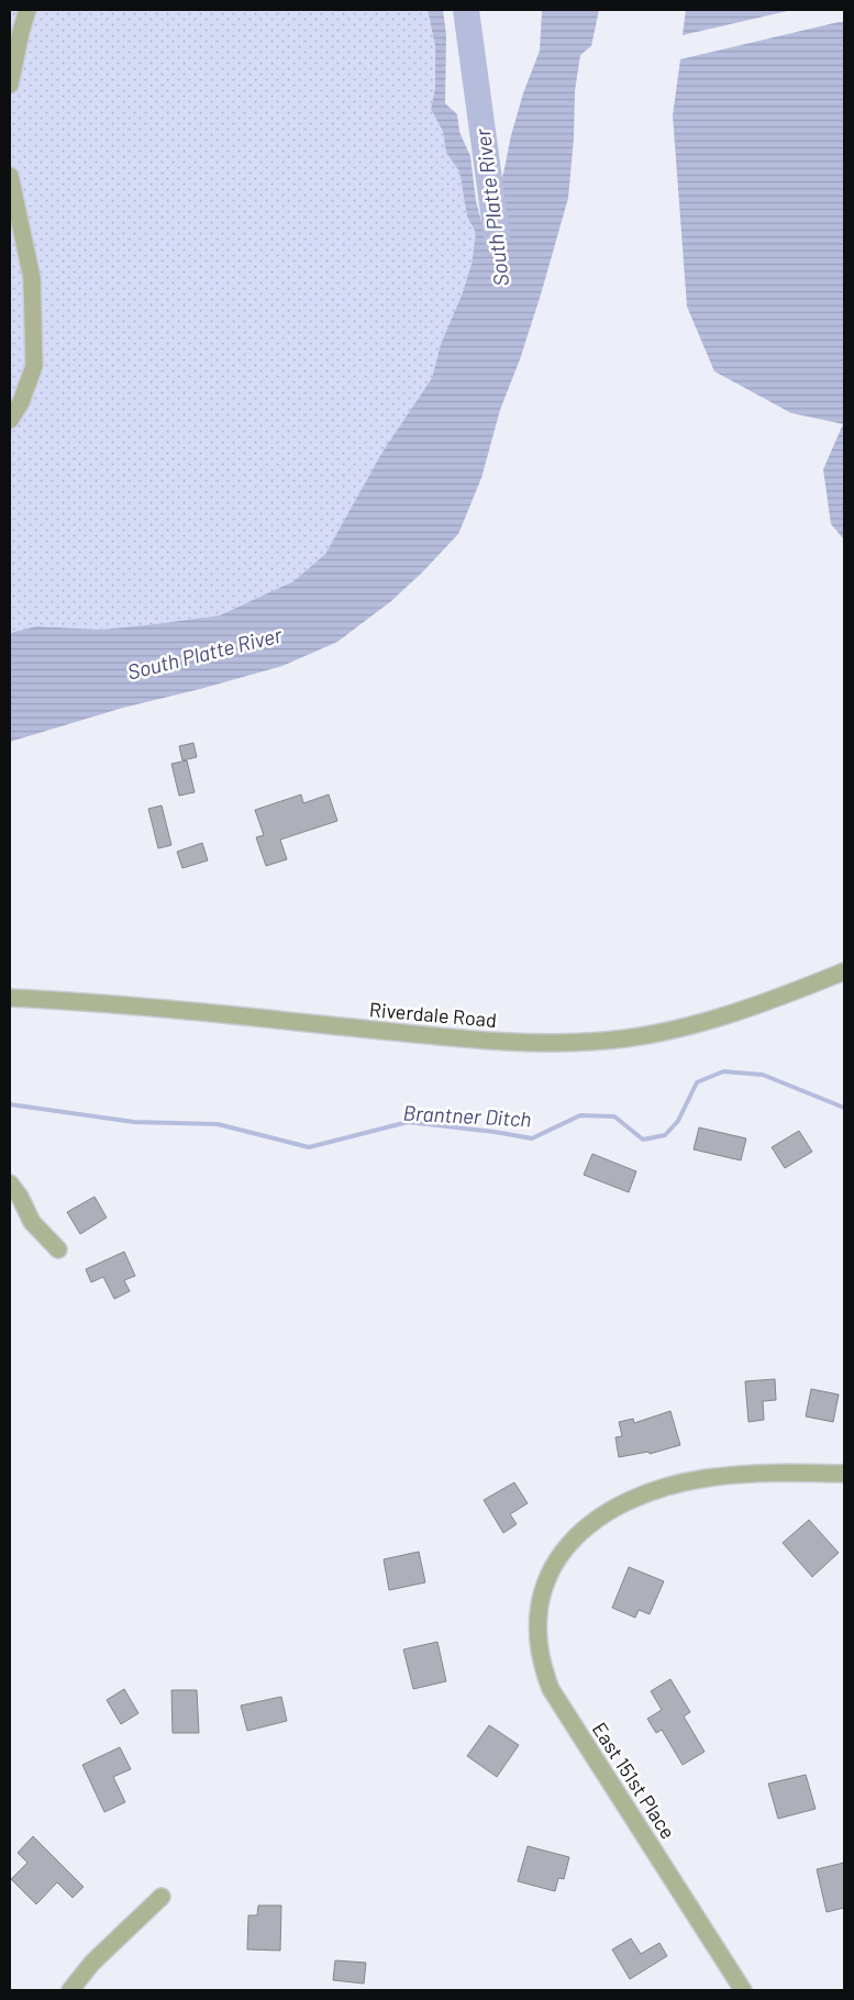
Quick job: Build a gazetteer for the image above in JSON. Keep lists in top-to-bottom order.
{
  "streets": {
    "street": ["Riverdale Road", "East 151st Place"]
  },
  "water": ["South Platte River", "Brantner Ditch"]
}
